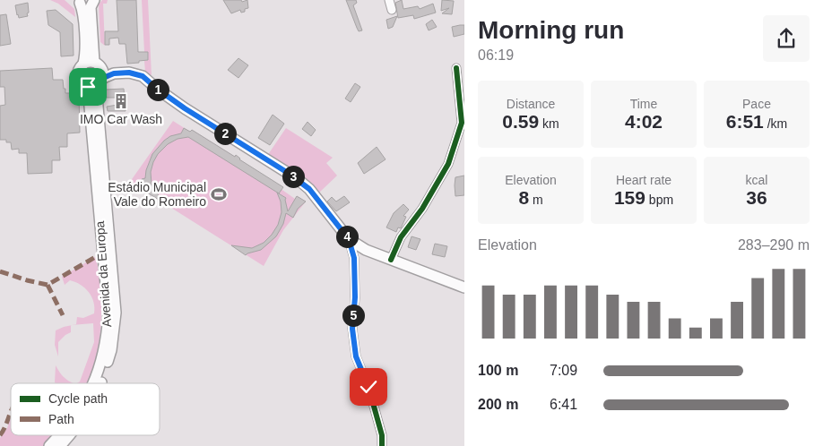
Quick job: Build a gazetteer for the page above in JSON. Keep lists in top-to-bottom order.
{
  "streets": {
    "main road": ["Avenida da Europa"]
  },
  "places": {
    "building": ["IMO Car Wash"],
    "sports": ["Estádio Municipal Vale do Romeiro"]
  },
  "legend": ["Cycle path", "Path"],
  "page": {
    "heading": ["Morning run", "06:19"],
    "stats": [
      ["Distance", "0.59 km"],
      ["Time", "4:02"],
      ["Pace", "6:51 /km"],
      ["Elevation", "8 m"],
      ["Heart rate", "159 bpm"],
      ["kcal", "36"]
    ],
    "pins": [
      "1",
      "2",
      "3",
      "4",
      "5"
    ],
    "chart": ["Elevation", "283–290 m"],
    "list": [
      {
        "name": "100 m",
        "note": "7:09"
      },
      {
        "name": "200 m",
        "note": "6:41"
      }
    ]
  }
}
